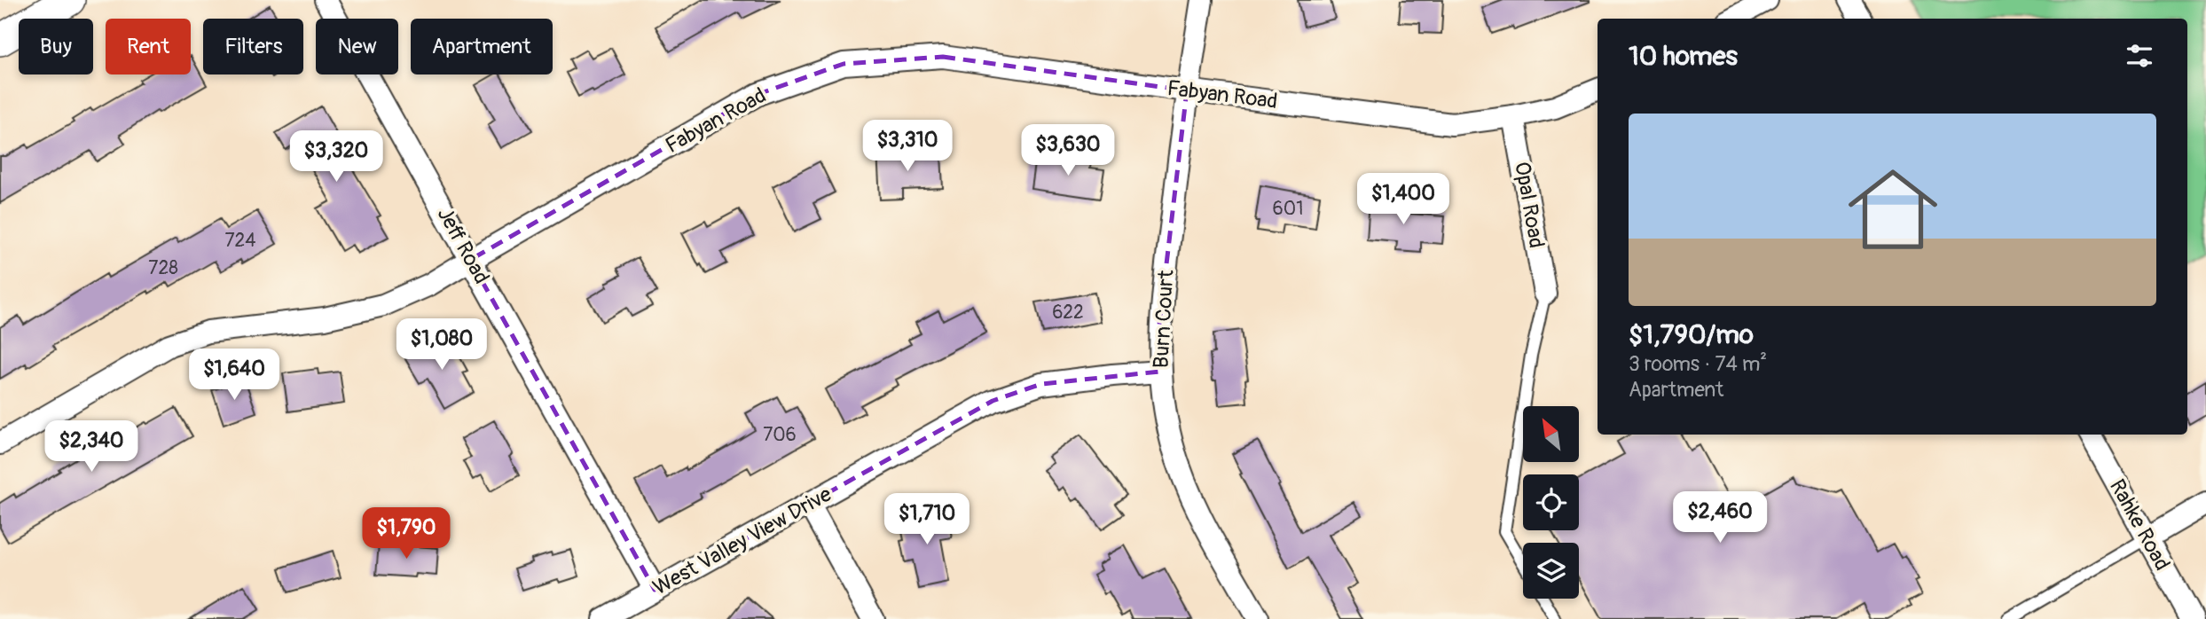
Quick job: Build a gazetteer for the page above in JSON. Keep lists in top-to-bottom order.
{
  "streets": {
    "street": [
      "Fabyan Road",
      "Opal Road",
      "Jeff Road",
      "Burn Court",
      "Rahke Road",
      "West Valley View Drive"
    ]
  },
  "crossings": [
    ["Fabyan Road", "Opal Road"],
    ["Fabyan Road", "Jeff Road"],
    ["Fabyan Road", "Burn Court"],
    ["Jeff Road", "West Valley View Drive"],
    ["Burn Court", "West Valley View Drive"]
  ],
  "house_numbers": [
    "601",
    "724",
    "728",
    "622",
    "706"
  ],
  "north": "top left",
  "page": {
    "chip": [
      "Buy",
      "Rent",
      "Filters",
      "New",
      "Apartment"
    ],
    "heading": "10 homes",
    "list": [
      {
        "name": "$1,790/mo",
        "note": "3 rooms · 74 m² · Apartment"
      }
    ],
    "price": [
      "$3,310",
      "$3,630",
      "$3,320",
      "$1,400",
      "$1,080",
      "$1,640",
      "$2,340",
      "$2,460",
      "$1,710",
      "$1,790"
    ]
  }
}
